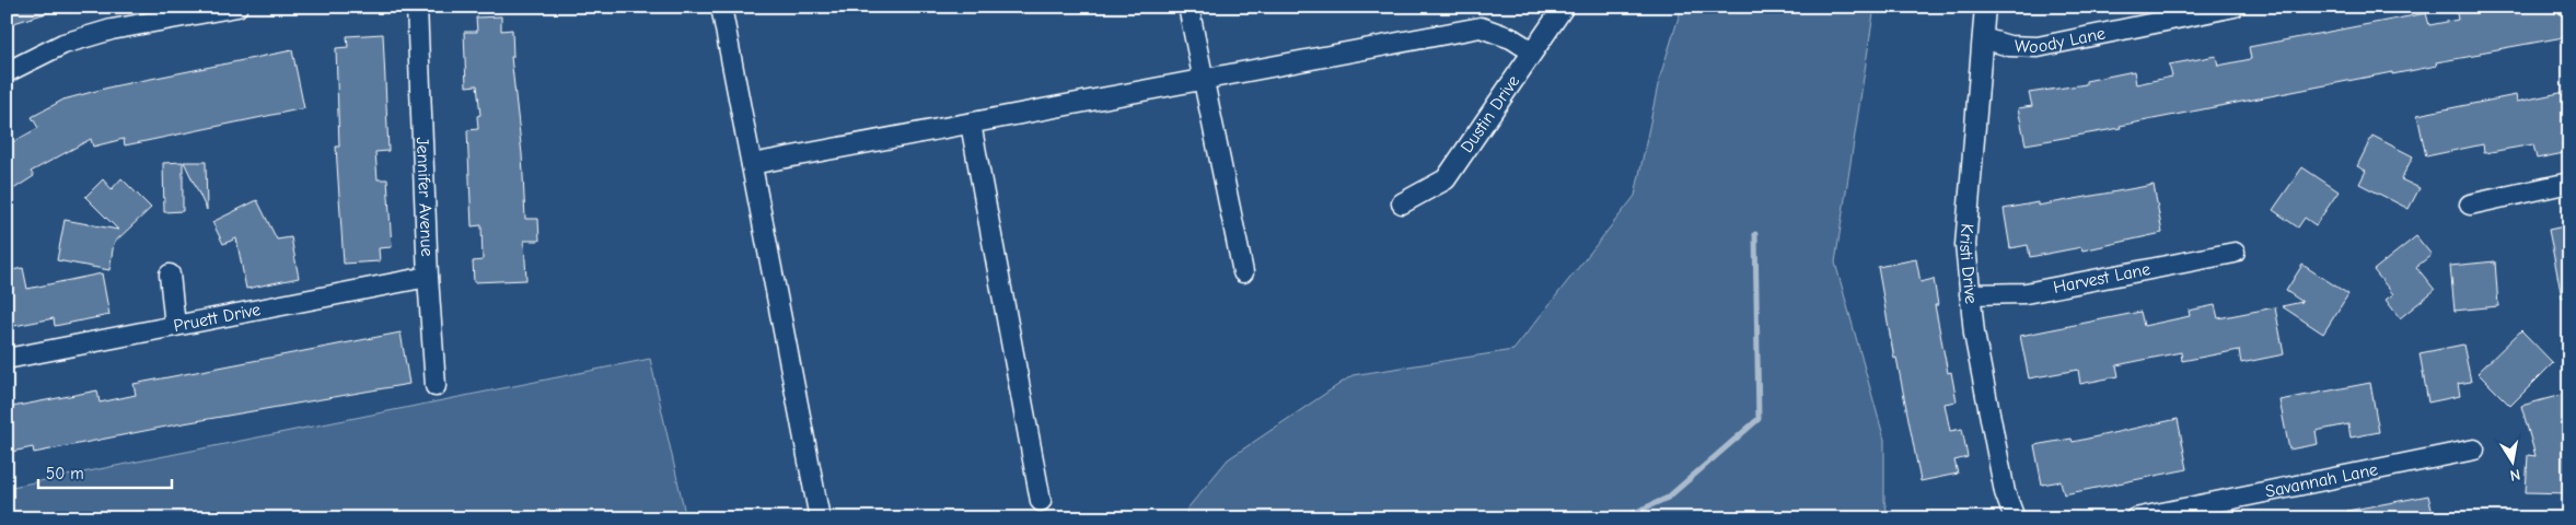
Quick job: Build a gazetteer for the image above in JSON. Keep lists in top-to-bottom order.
{
  "streets": {
    "street": [
      "Woody Lane",
      "Dustin Drive",
      "Jennifer Avenue",
      "Kristi Drive",
      "Harvest Lane",
      "Pruett Drive",
      "Savannah Lane"
    ]
  },
  "crossings": [
    ["Woody Lane", "Kristi Drive"],
    ["Jennifer Avenue", "Pruett Drive"],
    ["Kristi Drive", "Harvest Lane"]
  ],
  "scale_bar": "50 m",
  "north": "bottom"
}
